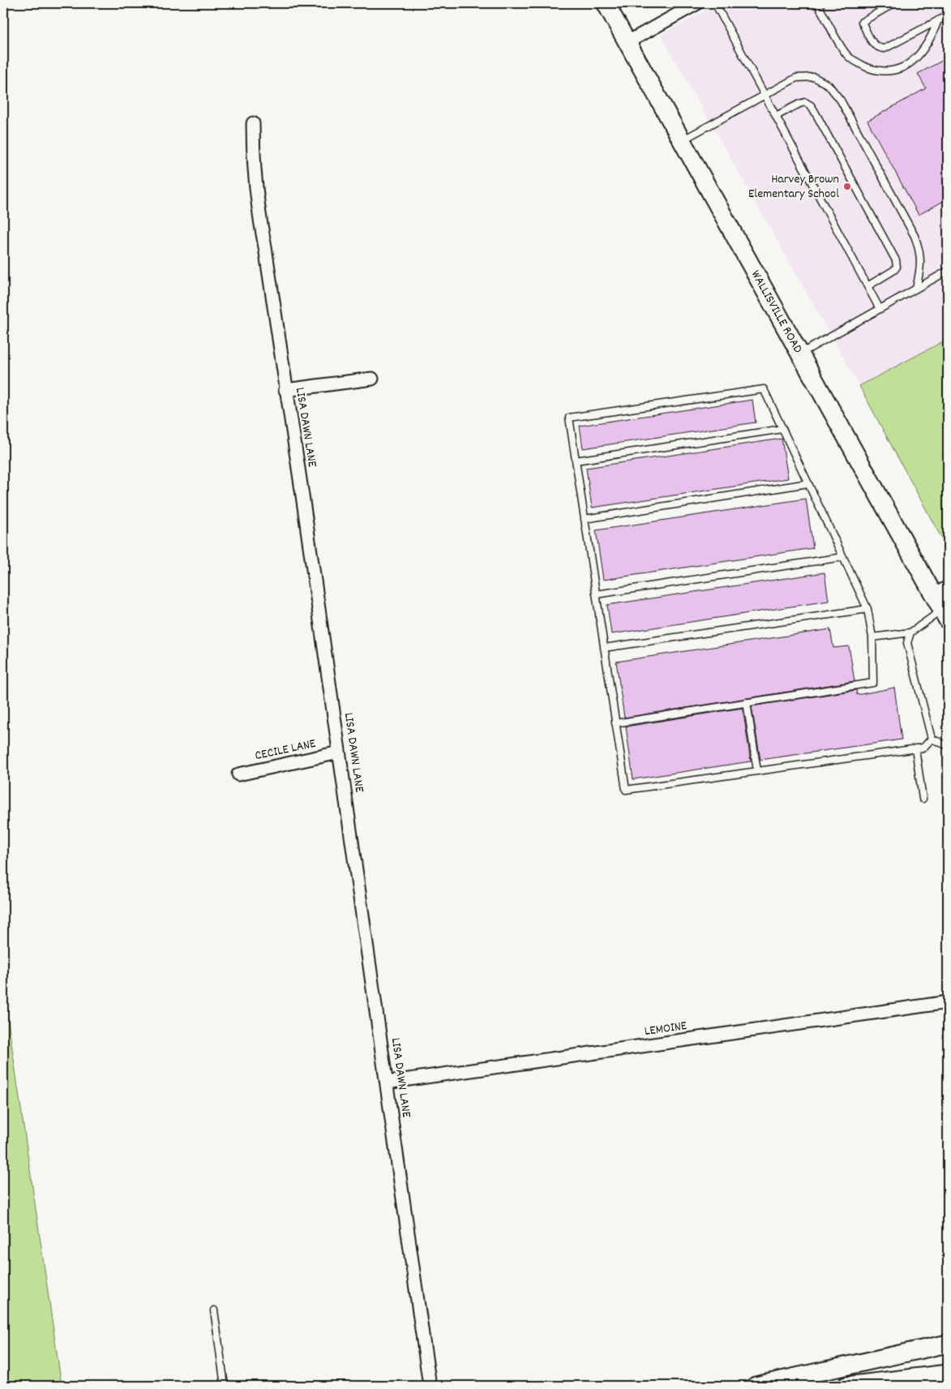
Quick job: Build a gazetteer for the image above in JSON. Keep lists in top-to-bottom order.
{
  "streets": {
    "main road": ["WALLISVILLE ROAD"],
    "street": ["LISA DAWN LANE", "CECILE LANE", "LEMOINE"]
  },
  "crossings": [
    ["LISA DAWN LANE", "CECILE LANE"],
    ["LISA DAWN LANE", "LEMOINE"]
  ],
  "places": ["Harvey Brown Elementary School"]
}
